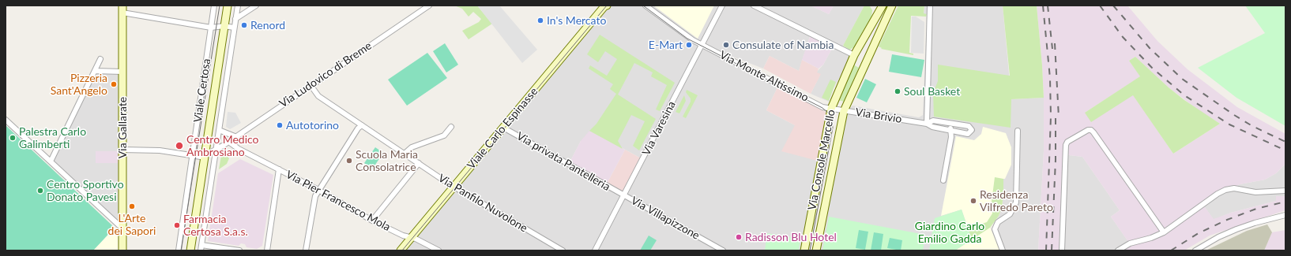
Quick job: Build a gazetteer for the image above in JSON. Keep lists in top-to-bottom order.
{
  "streets": {
    "main road": [
      "Viale Certosa",
      "Via Gallarate",
      "Viale Carlo Espinasse",
      "Via Console Marcello"
    ],
    "street": [
      "Via Ludovico di Breme",
      "Via Monte Altissimo",
      "Via Brivio",
      "Via Varesina",
      "Via privata Pantelleria",
      "Via Pier Francesco Mola",
      "Via Panfilo Nuvolone",
      "Via Villapizzone"
    ]
  },
  "crossings": [
    ["Via Ludovico di Breme", "Viale Certosa"],
    ["Via Ludovico di Breme", "Via Pier Francesco Mola"],
    ["Via Ludovico di Breme", "Via Panfilo Nuvolone"],
    ["Via Monte Altissimo", "Via Brivio"],
    ["Via Monte Altissimo", "Via Varesina"],
    ["Via Monte Altissimo", "Via Console Marcello"],
    ["Via Brivio", "Via Console Marcello"],
    ["Viale Carlo Espinasse", "Via privata Pantelleria"],
    ["Viale Carlo Espinasse", "Via Pier Francesco Mola"],
    ["Viale Carlo Espinasse", "Via Panfilo Nuvolone"],
    ["Via Varesina", "Via privata Pantelleria"],
    ["Via Varesina", "Via Villapizzone"],
    ["Via privata Pantelleria", "Via Villapizzone"]
  ],
  "parks": ["Giardino Carlo Emilio Gadda"],
  "places": [
    "In's Mercato",
    "Renord",
    "E-Mart",
    "Consulate of Nambia",
    "Pizzeria Sant'Angelo",
    "Soul Basket",
    "Autotorino",
    "Palestra Carlo Galimberti",
    "Centro Medico Ambrosiano",
    "Scuola Maria Consolatrice",
    "Centro Sportivo Donato Pavesi",
    "Residenza Vilfredo Pareto",
    "L'Arte dei Sapori",
    "Farmacia Certosa S.a.s.",
    "Radisson Blu Hotel"
  ]
}
